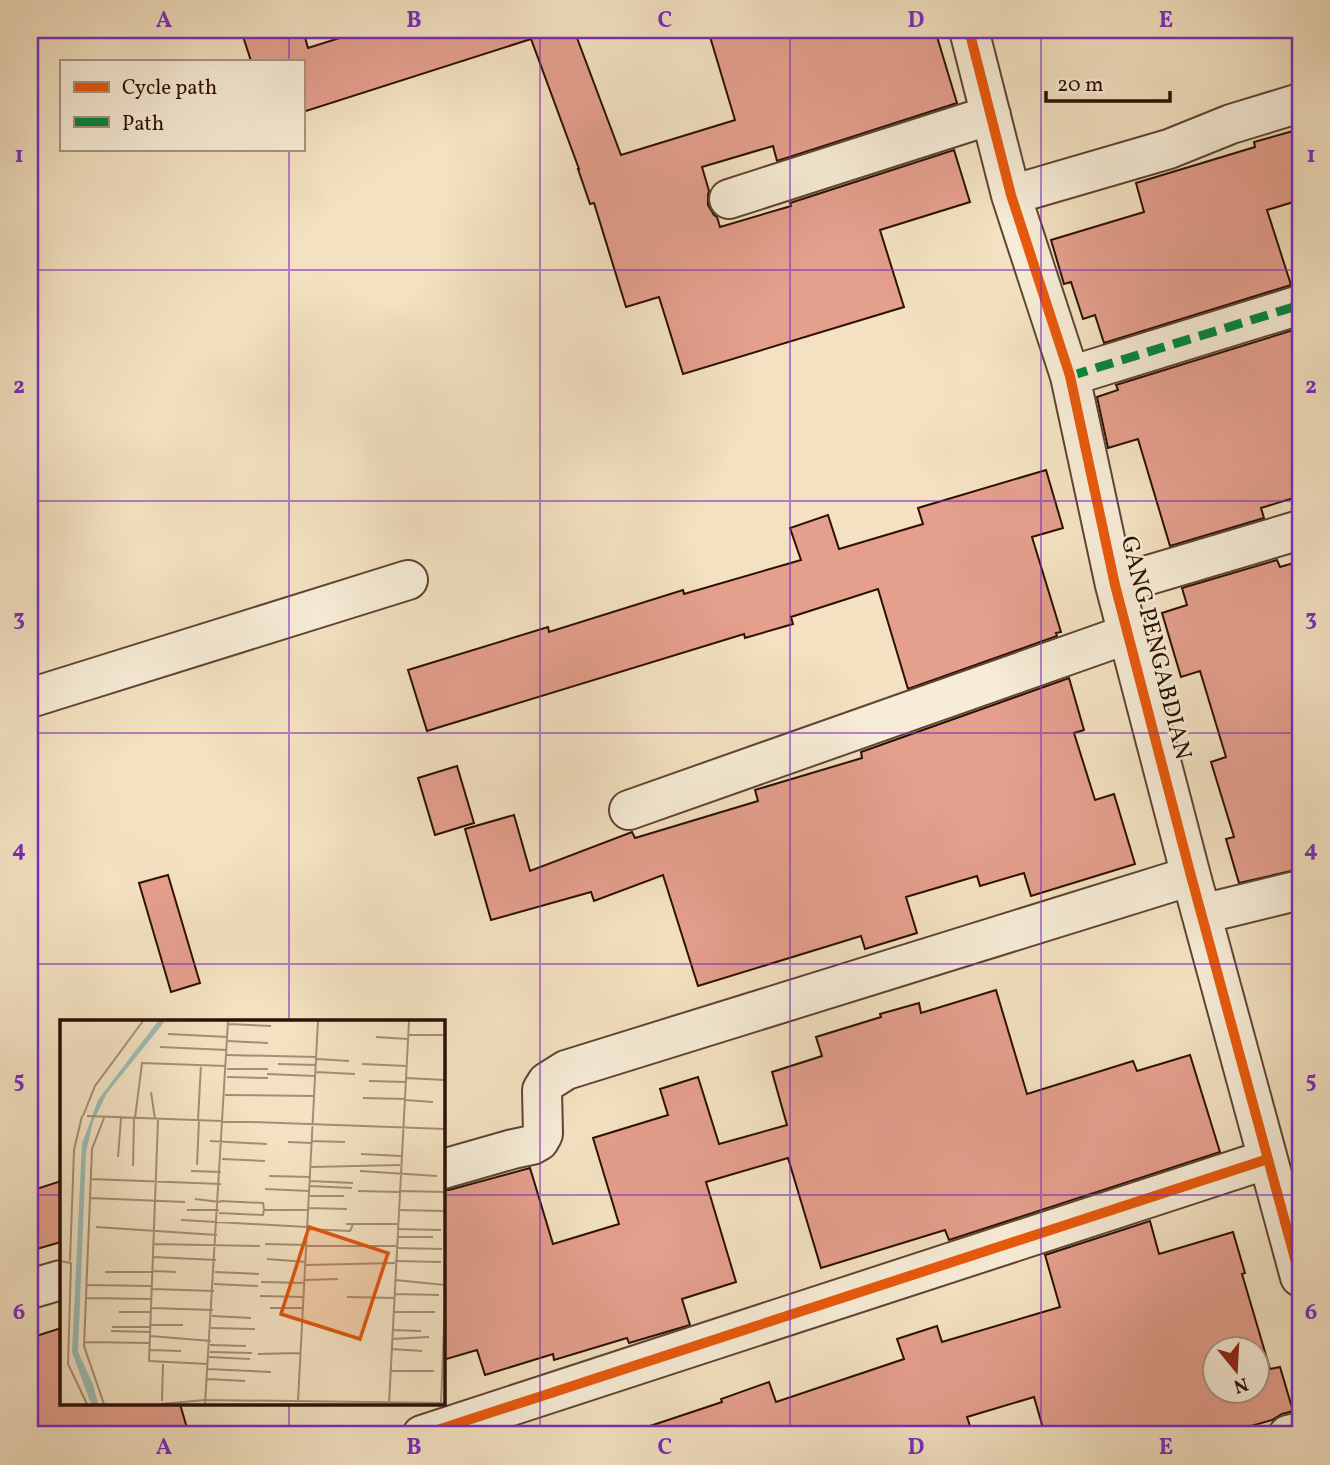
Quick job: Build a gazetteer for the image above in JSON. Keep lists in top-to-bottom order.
{
  "streets": {
    "street": ["GANG PENGABDIAN"]
  },
  "legend": ["Cycle path", "Path"],
  "scale_bar": "20 m",
  "north": "bottom",
  "grid": {
    "columns": [
      "A",
      "B",
      "C",
      "D",
      "E"
    ],
    "rows": [
      "1",
      "2",
      "3",
      "4",
      "5",
      "6"
    ]
  }
}
